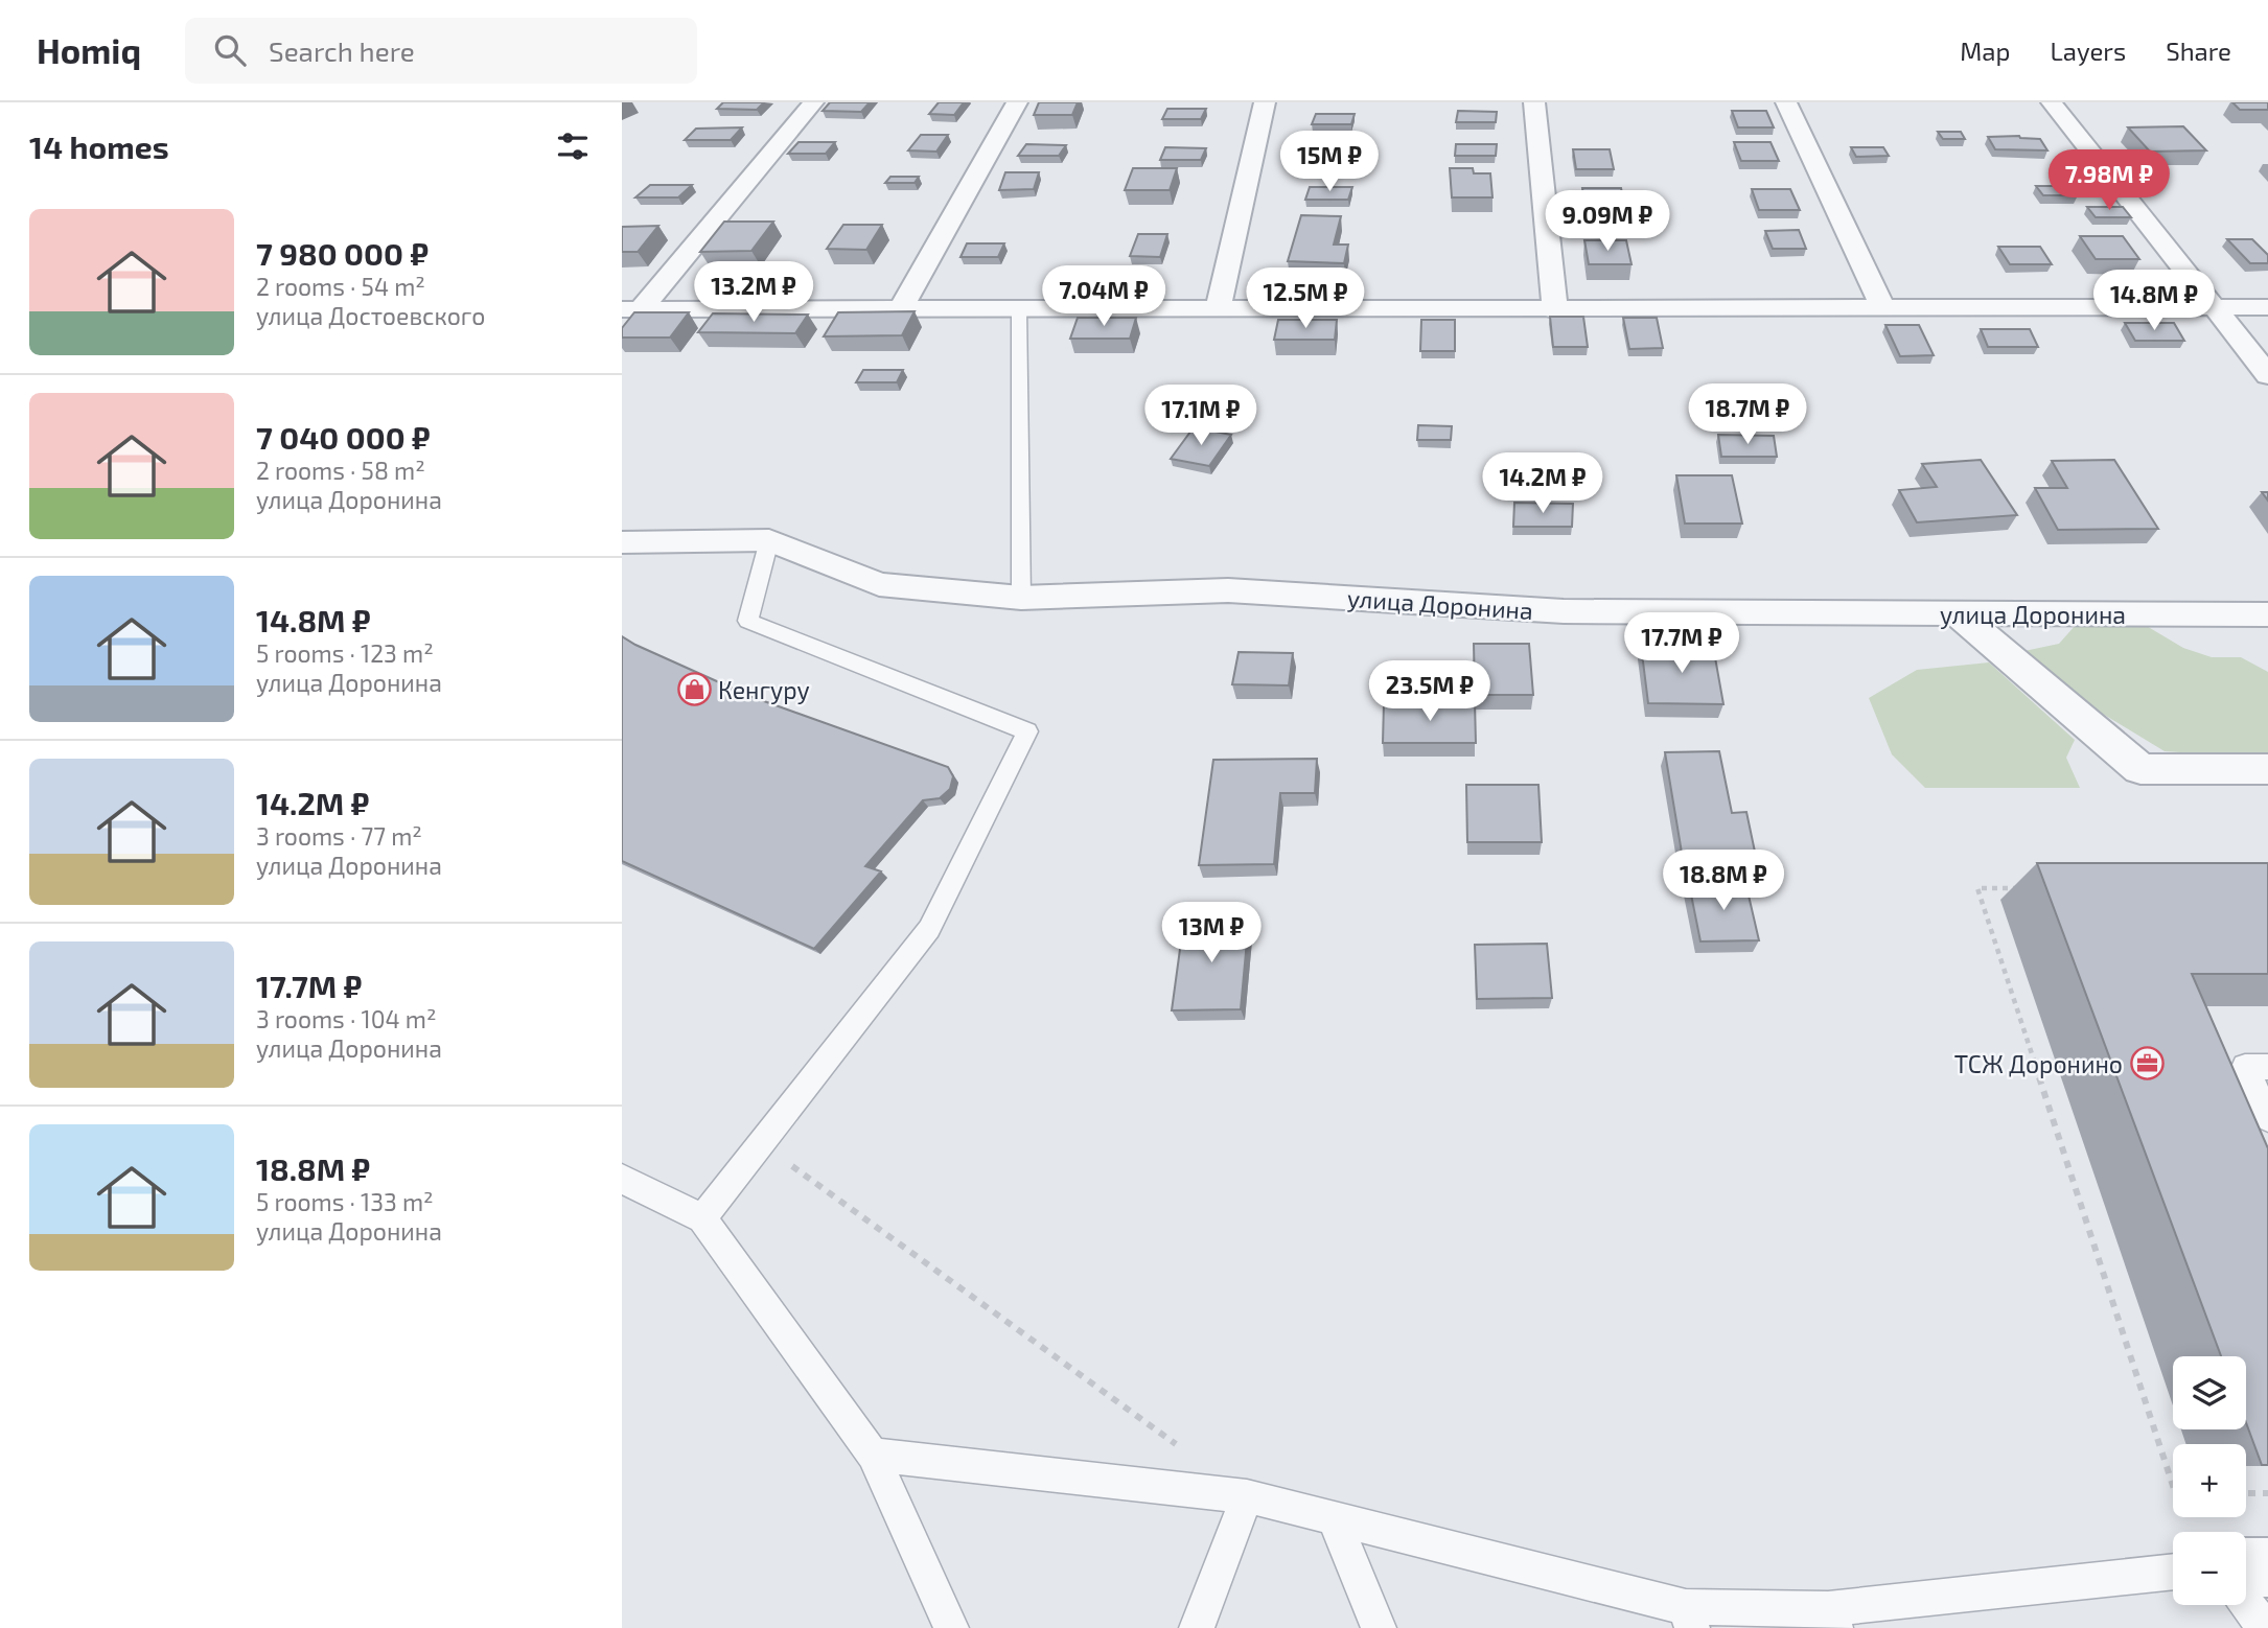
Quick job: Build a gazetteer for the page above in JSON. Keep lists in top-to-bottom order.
{
  "streets": {
    "street": ["улица Доронина"]
  },
  "places": {
    "shop": ["Кенгуру"],
    "office": ["ТСЖ Доронино"]
  },
  "page": {
    "header": "Homiq",
    "search": "Search here",
    "nav": ["Map", "Layers", "Share"],
    "heading": "14 homes",
    "price": [
      "15M ₽",
      "7.98M ₽",
      "9.09M ₽",
      "13.2M ₽",
      "7.04M ₽",
      "12.5M ₽",
      "14.8M ₽",
      "18.7M ₽",
      "17.1M ₽",
      "14.2M ₽",
      "17.7M ₽",
      "23.5M ₽",
      "18.8M ₽",
      "13M ₽"
    ],
    "list": [
      {
        "name": "7 980 000 ₽",
        "note": "2 rooms · 54 m² · улица Достоевского"
      },
      {
        "name": "7 040 000 ₽",
        "note": "2 rooms · 58 m² · улица Доронина"
      },
      {
        "name": "14.8M ₽",
        "note": "5 rooms · 123 m² · улица Доронина"
      },
      {
        "name": "14.2M ₽",
        "note": "3 rooms · 77 m² · улица Доронина"
      },
      {
        "name": "17.7M ₽",
        "note": "3 rooms · 104 m² · улица Доронина"
      },
      {
        "name": "18.8M ₽",
        "note": "5 rooms · 133 m² · улица Доронина"
      }
    ],
    "map_buttons": ["+", "−"]
  }
}
